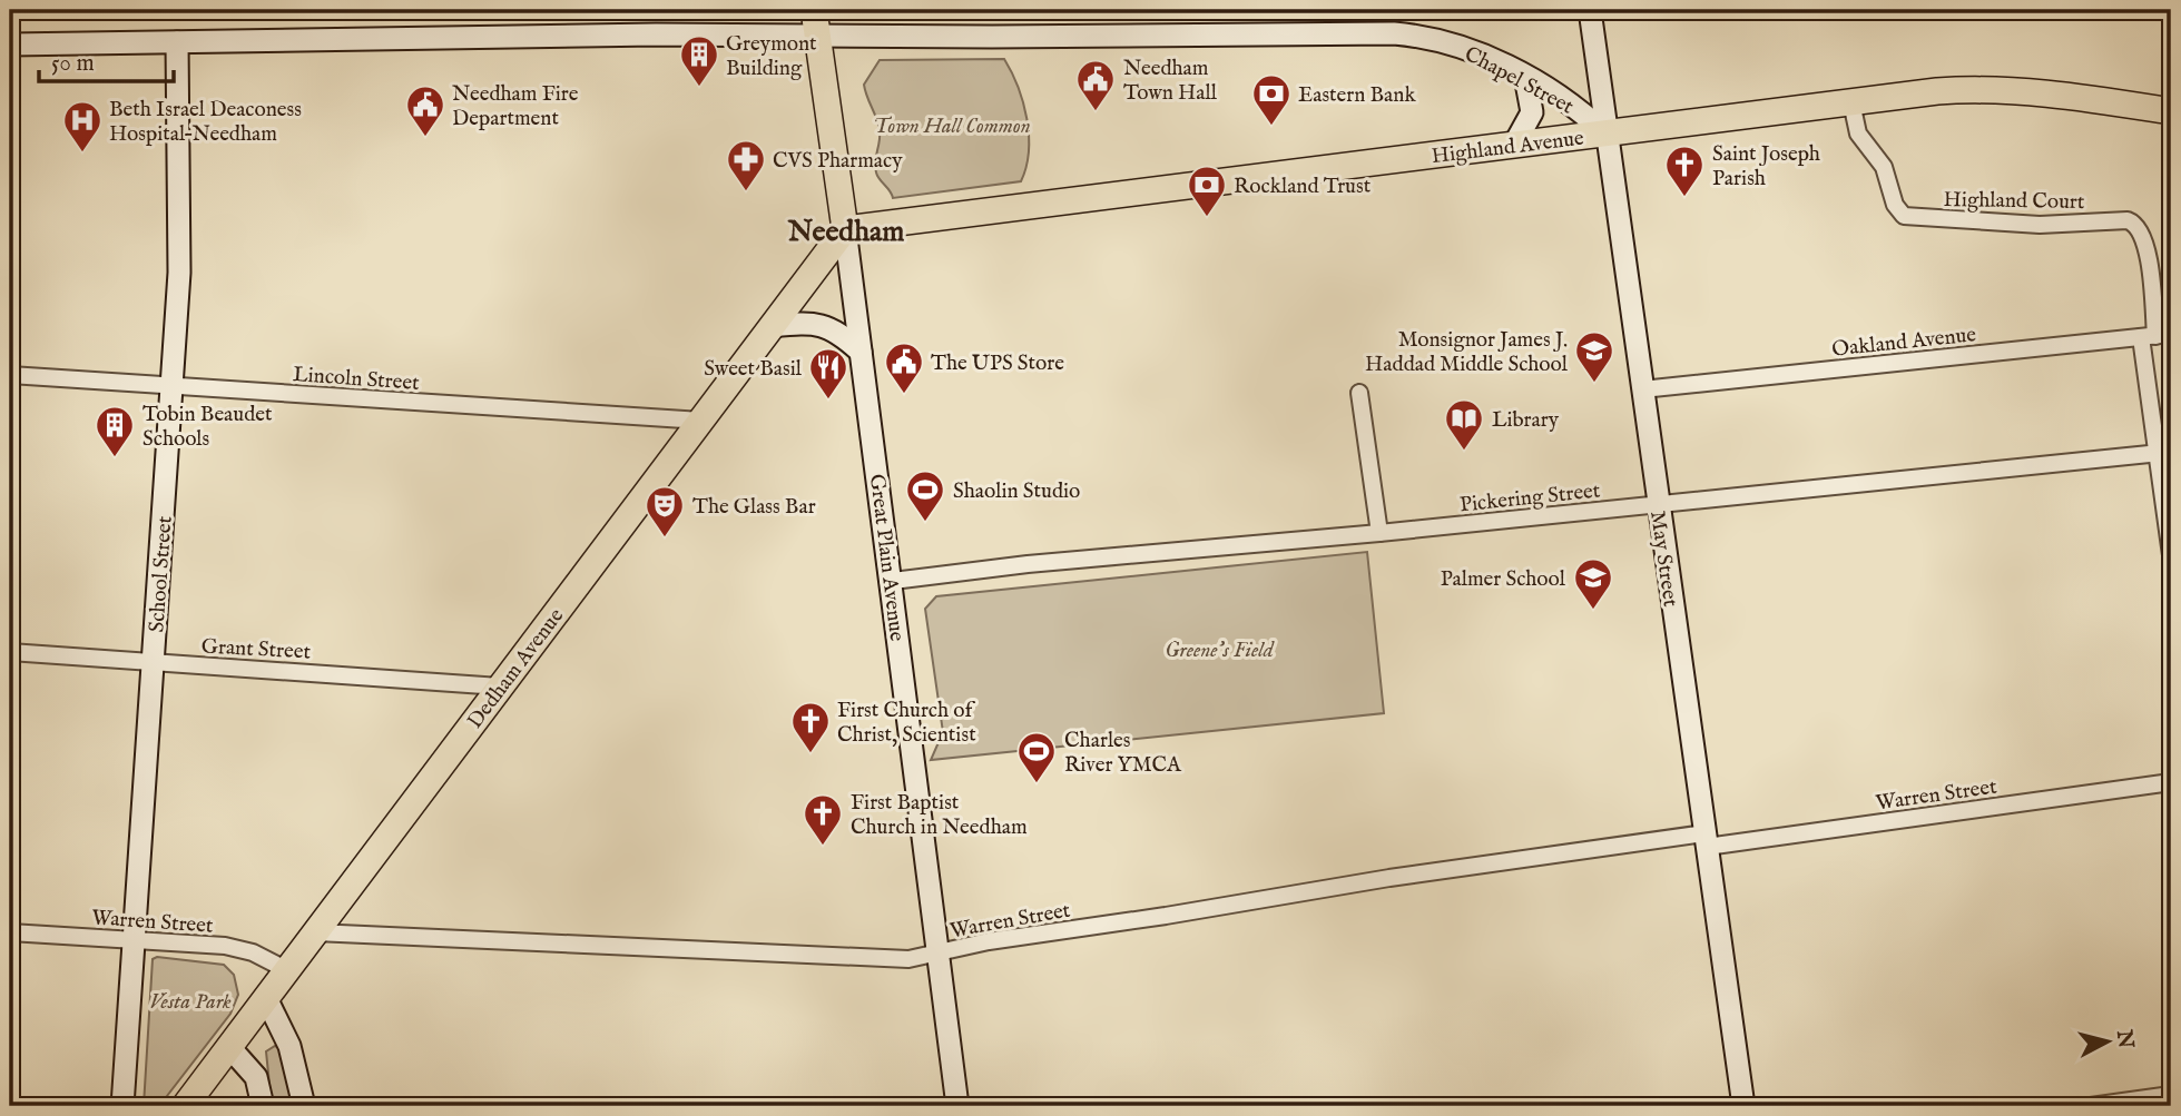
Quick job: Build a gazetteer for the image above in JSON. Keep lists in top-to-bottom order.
{
  "streets": {
    "main road": [
      "Chapel Street",
      "Highland Avenue",
      "Great Plain Avenue",
      "May Street",
      "School Street",
      "Dedham Avenue"
    ],
    "street": [
      "Highland Court",
      "Oakland Avenue",
      "Lincoln Street",
      "Pickering Street",
      "Grant Street",
      "Warren Street"
    ]
  },
  "crossings": [
    ["Chapel Street", "Highland Avenue"],
    ["Chapel Street", "Great Plain Avenue"],
    ["Chapel Street", "May Street"],
    ["Chapel Street", "School Street"],
    ["Highland Avenue", "Highland Court"],
    ["Highland Avenue", "Great Plain Avenue"],
    ["Highland Avenue", "May Street"],
    ["Highland Avenue", "Dedham Avenue"],
    ["Highland Court", "Oakland Avenue"],
    ["Oakland Avenue", "May Street"],
    ["Lincoln Street", "School Street"],
    ["Lincoln Street", "Dedham Avenue"],
    ["Pickering Street", "Great Plain Avenue"],
    ["Pickering Street", "May Street"],
    ["Great Plain Avenue", "Dedham Avenue"],
    ["Great Plain Avenue", "Warren Street"],
    ["May Street", "Warren Street"],
    ["School Street", "Grant Street"],
    ["School Street", "Warren Street"],
    ["Grant Street", "Dedham Avenue"],
    ["Dedham Avenue", "Warren Street"]
  ],
  "districts": ["Needham"],
  "parks": ["Town Hall Common", "Greene's Field", "Vesta Park"],
  "places": {
    "building": ["Greymont Building", "Tobin Beaudet Schools"],
    "public building": ["Needham Town Hall", "Needham Fire Department", "The UPS Store"],
    "bank": ["Eastern Bank", "Rockland Trust"],
    "hospital": ["Beth Israel Deaconess Hospital–Needham"],
    "pharmacy": ["CVS Pharmacy"],
    "church": ["Saint Joseph Parish", "First Church of Christ, Scientist", "First Baptist Church in Needham"],
    "school or university": ["Monsignor James J. Haddad Middle School", "Palmer School"],
    "restaurant": ["Sweet Basil"],
    "library": ["Library"],
    "sports": ["Shaolin Studio", "Charles River YMCA"],
    "theatre": ["The Glass Bar"]
  },
  "scale_bar": "50 m",
  "north": "right"
}
